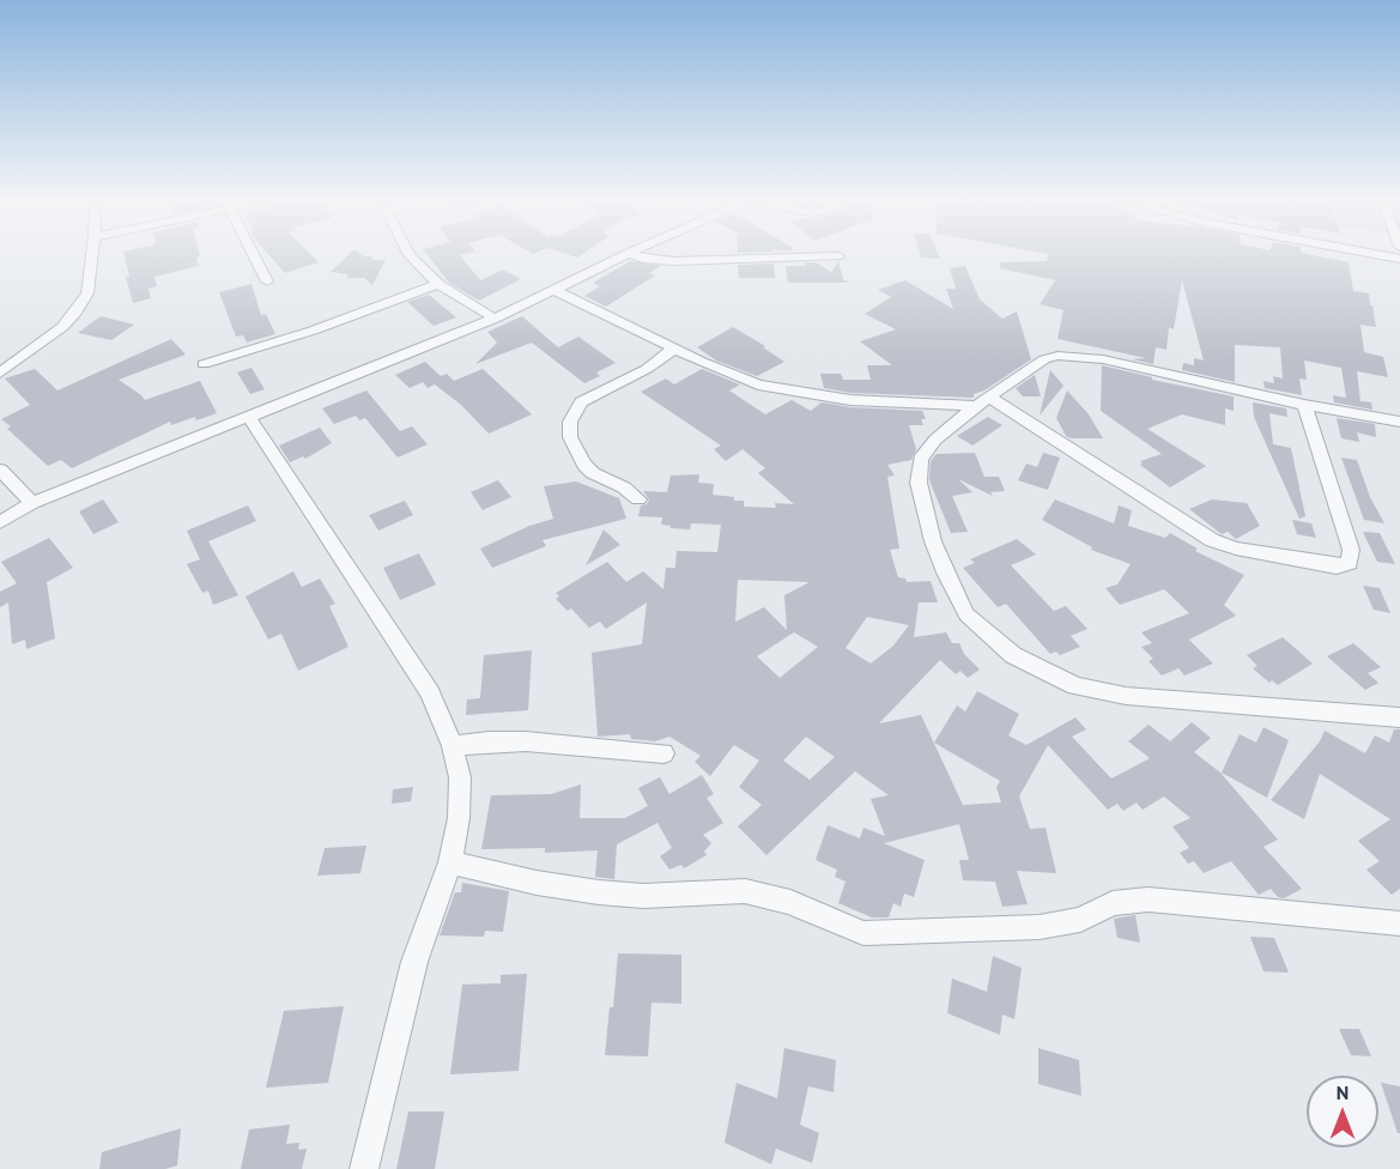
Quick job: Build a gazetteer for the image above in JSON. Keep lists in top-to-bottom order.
{
  "north": "top"
}
